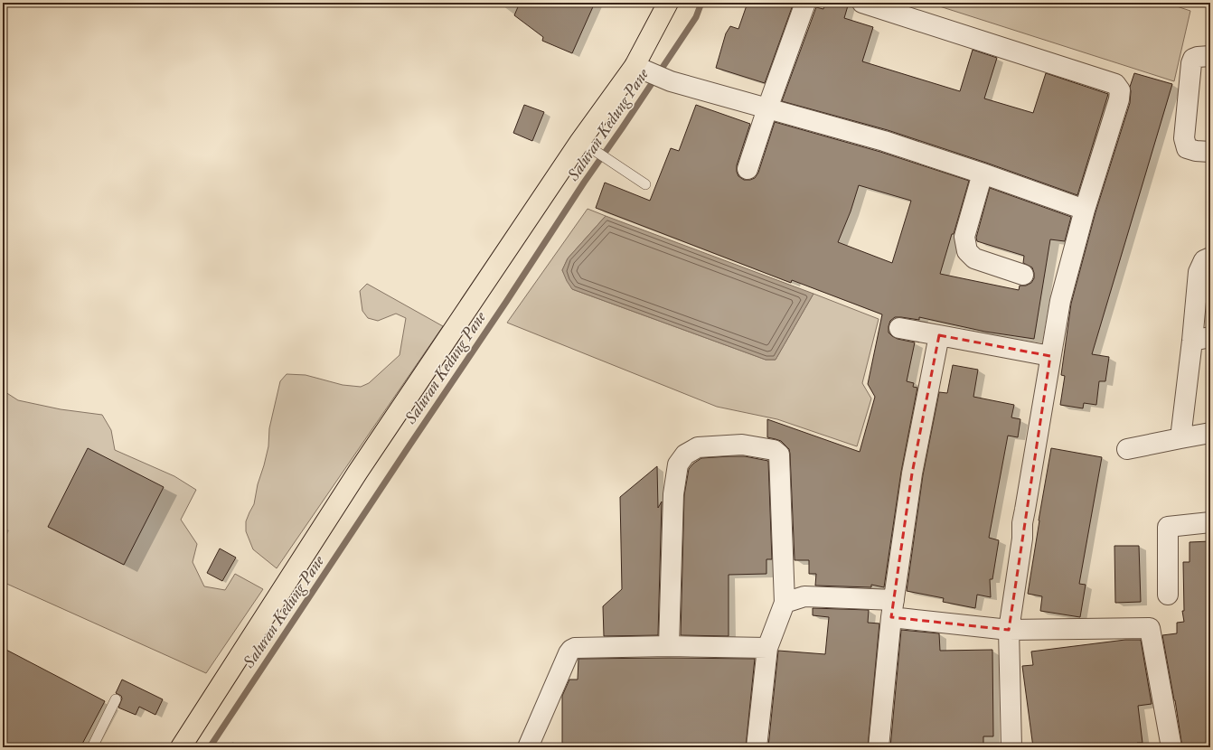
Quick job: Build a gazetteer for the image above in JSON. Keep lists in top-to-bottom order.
{
  "water": ["Saluran Kedung Pane"]
}
